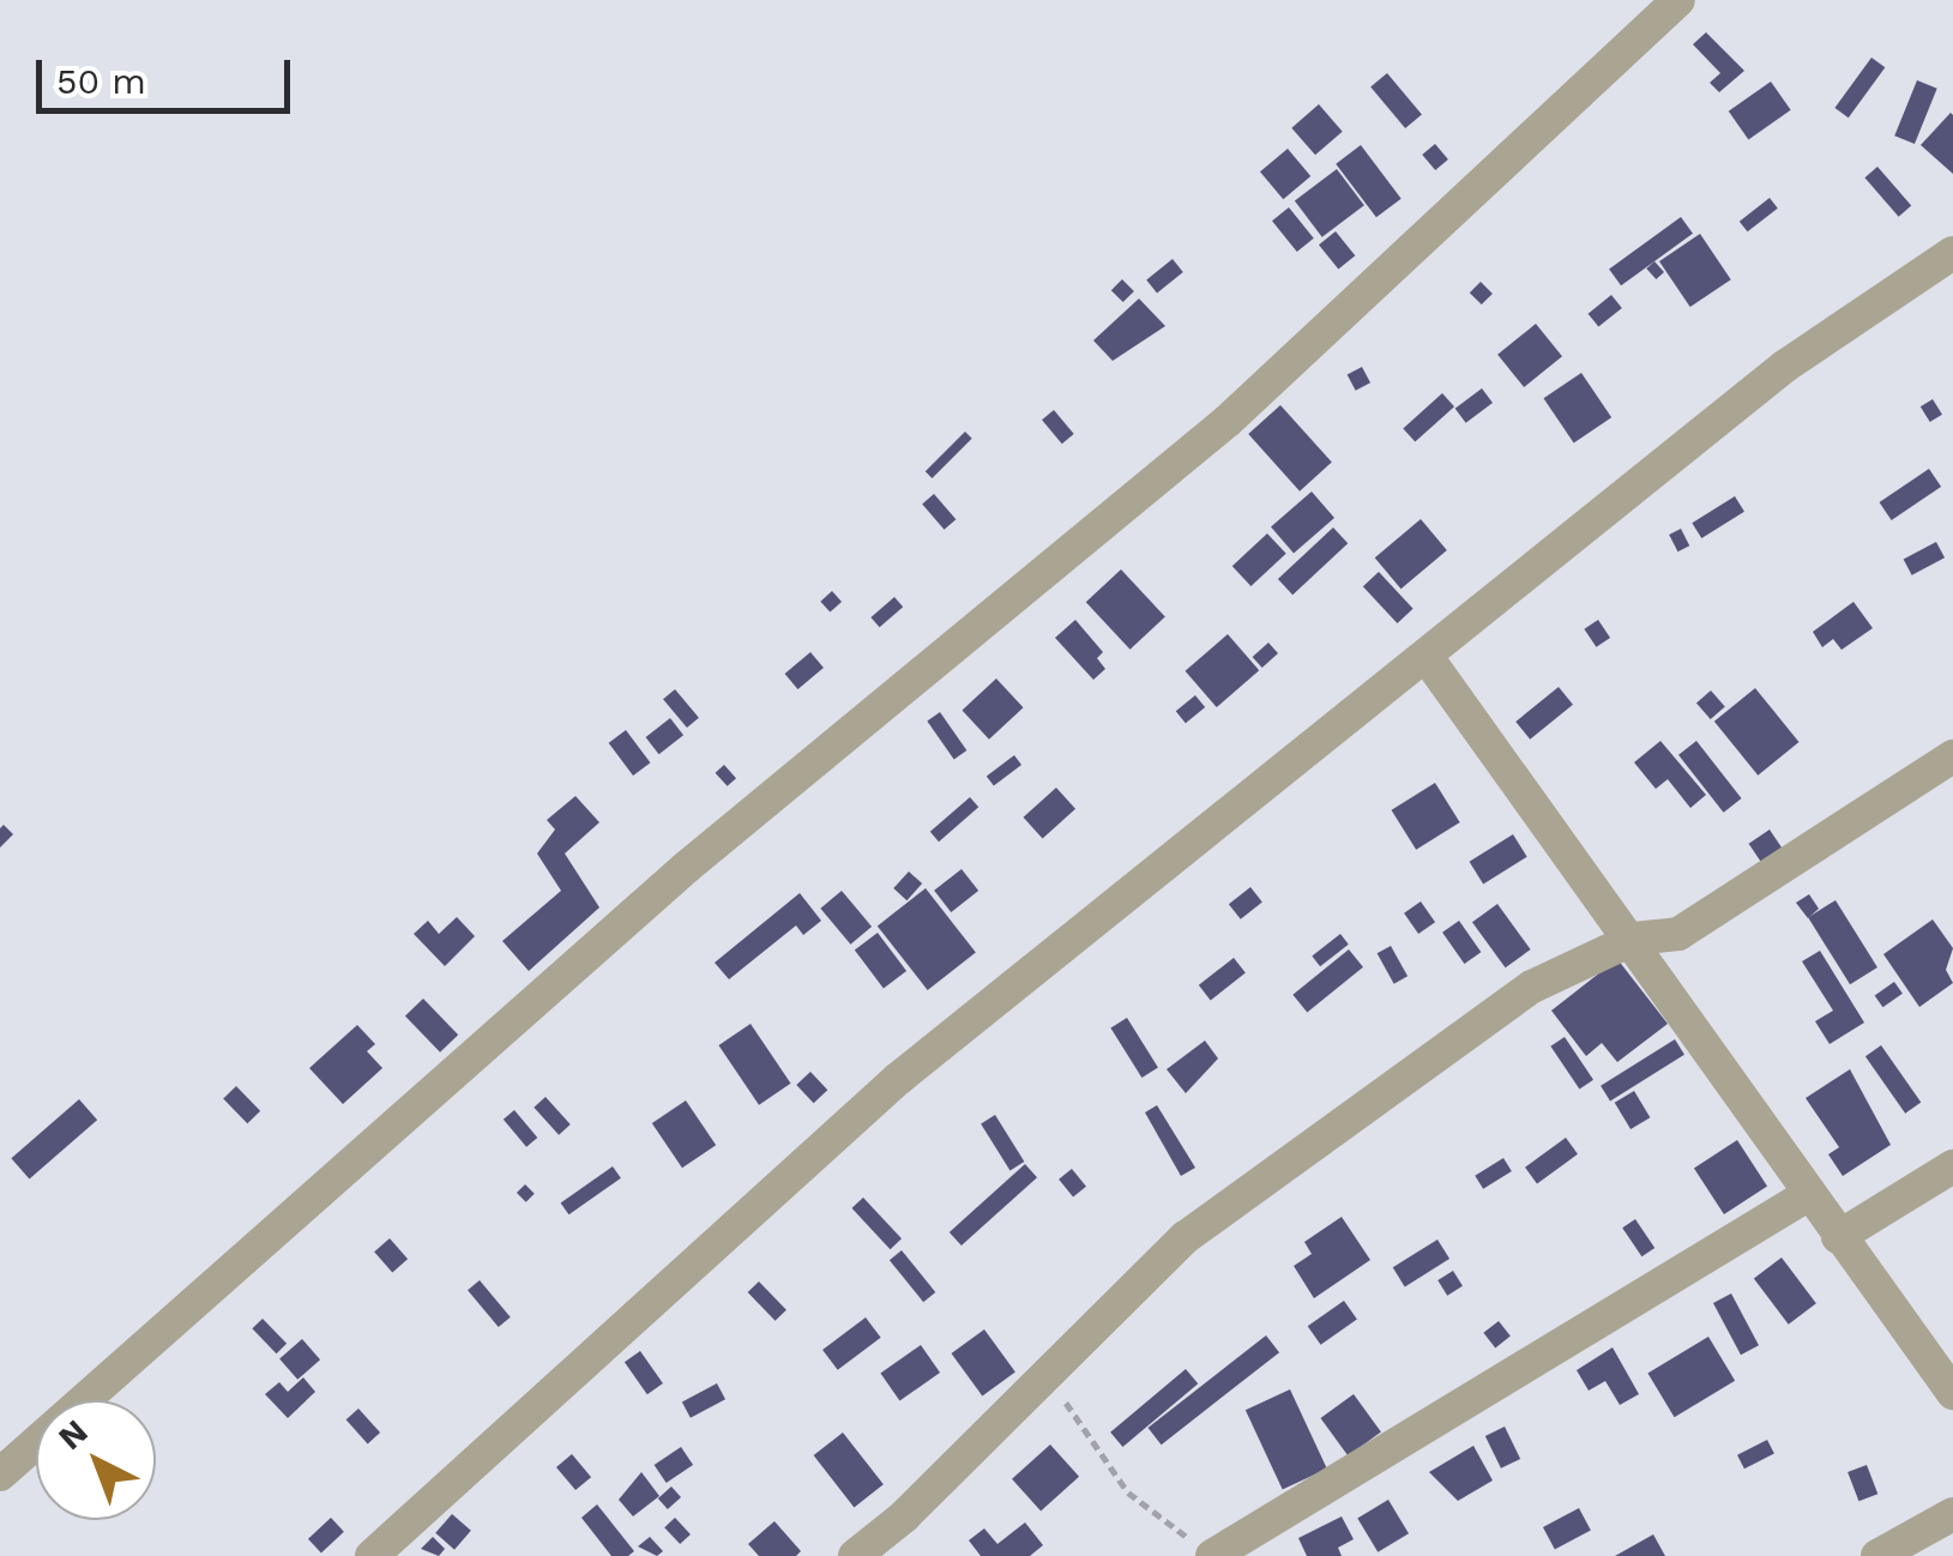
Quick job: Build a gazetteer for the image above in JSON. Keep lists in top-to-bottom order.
{
  "scale_bar": "50 m",
  "north": "top left"
}
